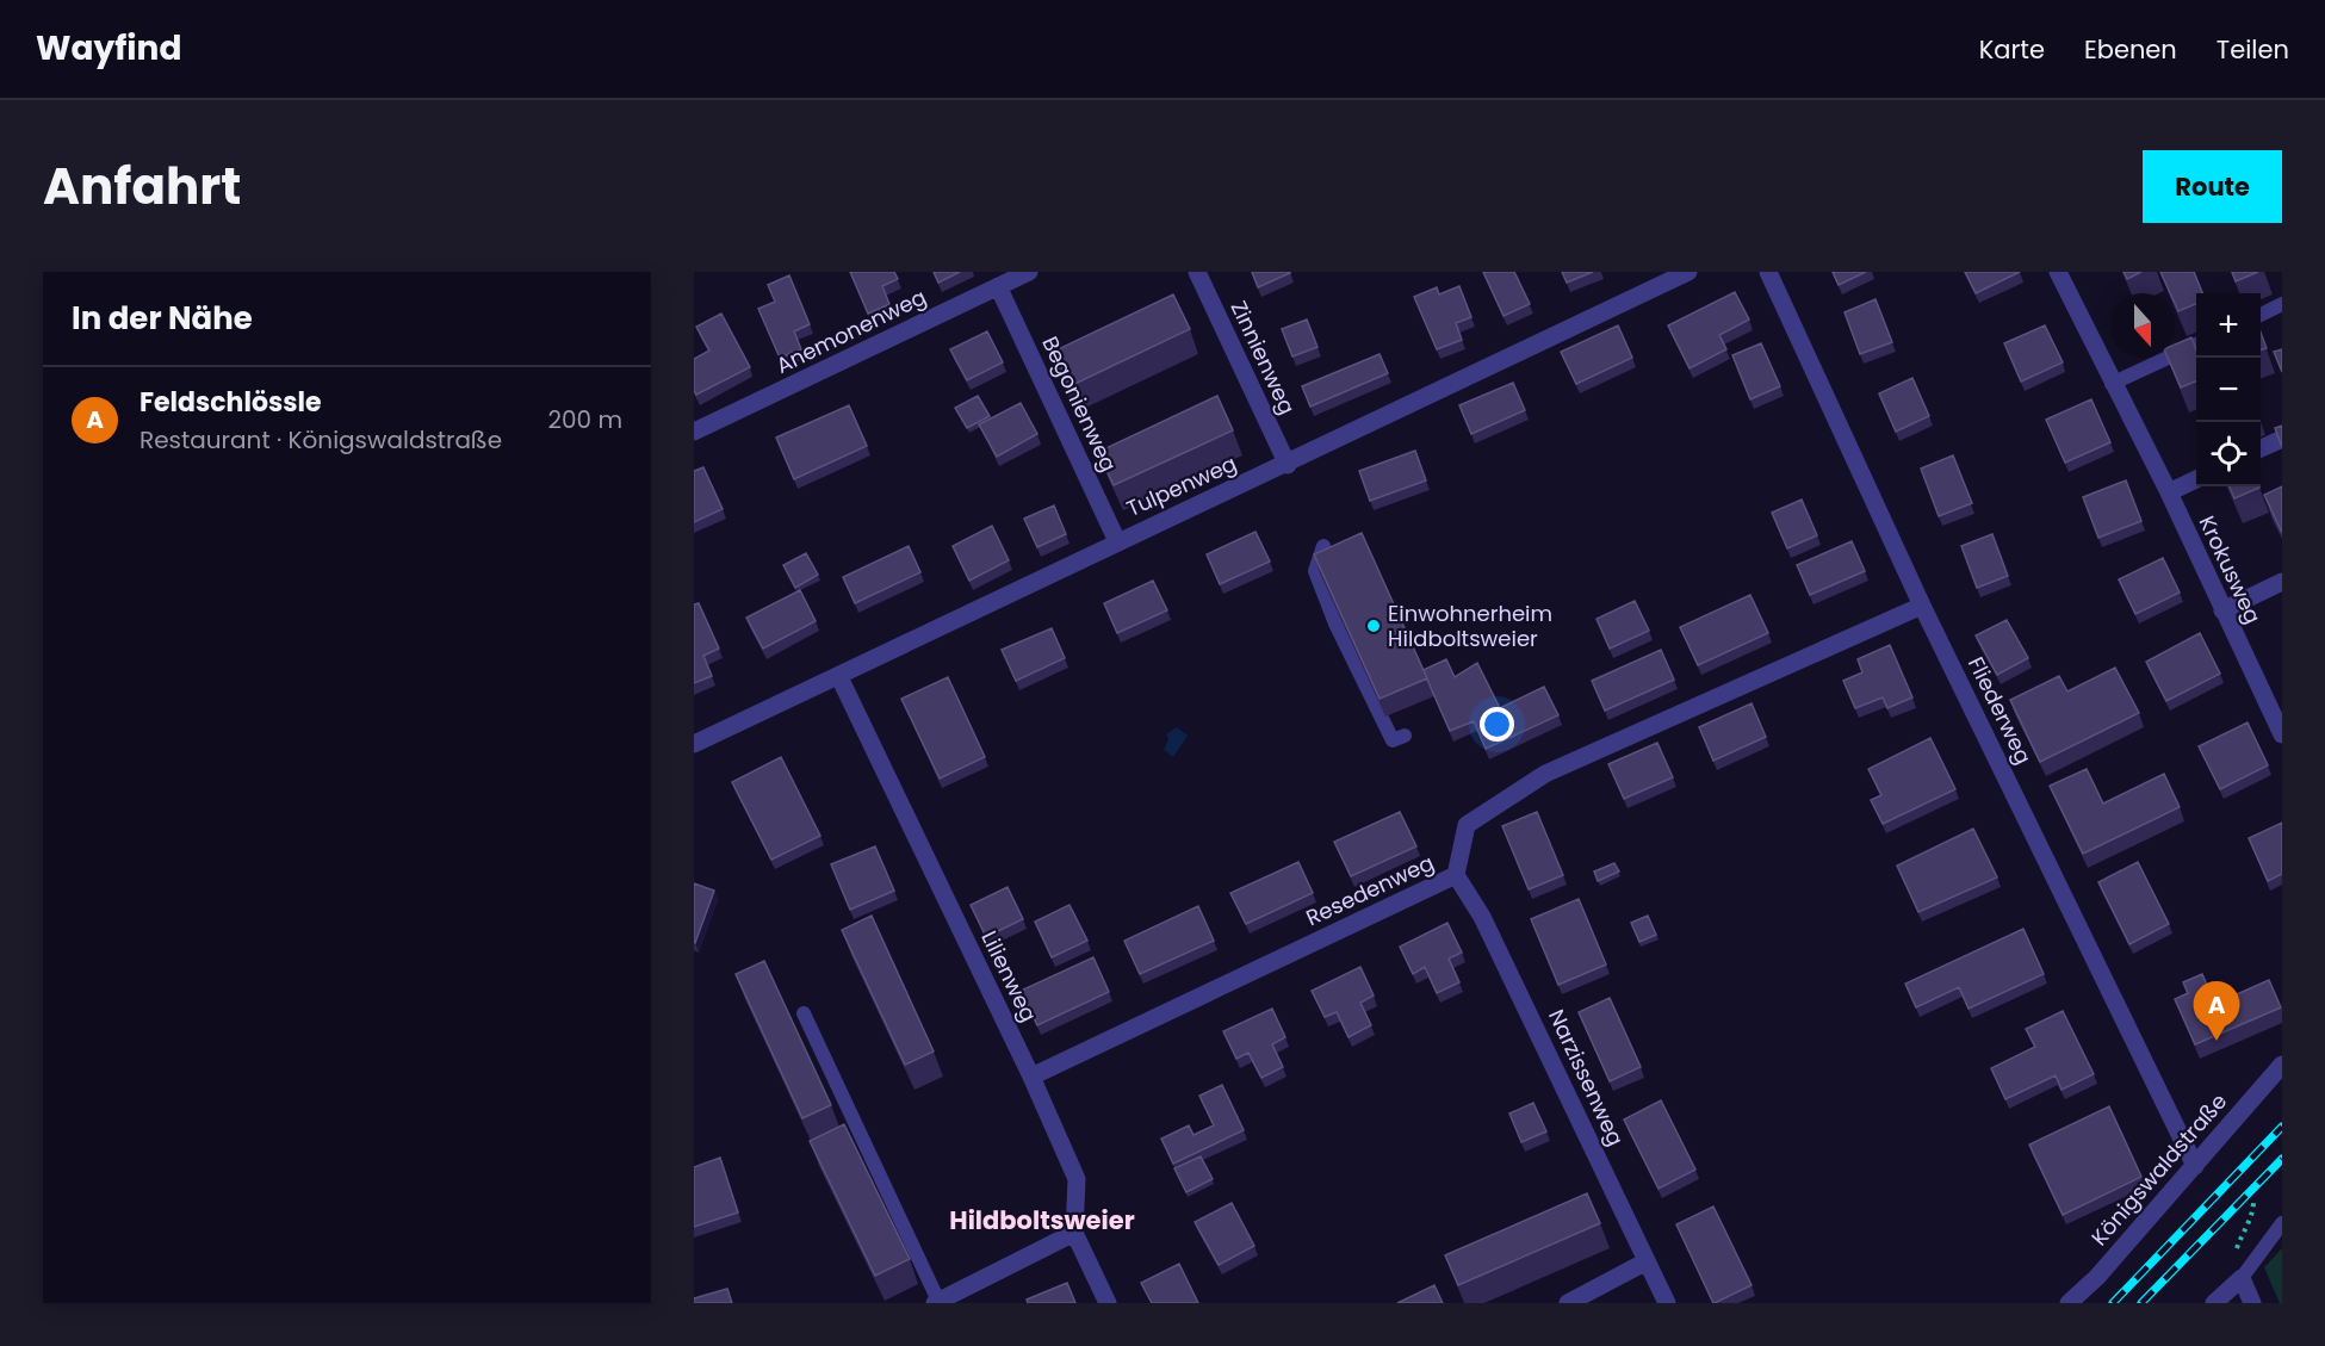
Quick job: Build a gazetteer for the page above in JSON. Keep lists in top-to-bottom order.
{
  "streets": {
    "street": [
      "Anemonenweg",
      "Zinnienweg",
      "Begonienweg",
      "Tulpenweg",
      "Krokusweg",
      "Fliederweg",
      "Resedenweg",
      "Lilienweg",
      "Narzissenweg",
      "Königswaldstraße"
    ]
  },
  "crossings": [
    ["Anemonenweg", "Begonienweg"],
    ["Zinnienweg", "Tulpenweg"],
    ["Begonienweg", "Tulpenweg"],
    ["Tulpenweg", "Lilienweg"],
    ["Fliederweg", "Resedenweg"],
    ["Fliederweg", "Königswaldstraße"],
    ["Resedenweg", "Lilienweg"],
    ["Resedenweg", "Narzissenweg"]
  ],
  "districts": ["Hildboltsweier"],
  "places": ["Einwohnerheim Hildboltsweier"],
  "north": "bottom",
  "page": {
    "header": "Wayfind",
    "nav": ["Karte", "Ebenen", "Teilen"],
    "title": "Anfahrt",
    "buttons": "Route",
    "heading": "In der Nähe",
    "map_buttons": ["+", "−"],
    "list": [
      {
        "mark": "A",
        "name": "Feldschlössle",
        "note": "Restaurant · Königswaldstraße",
        "value": "200 m"
      }
    ],
    "pins": "A"
  }
}
